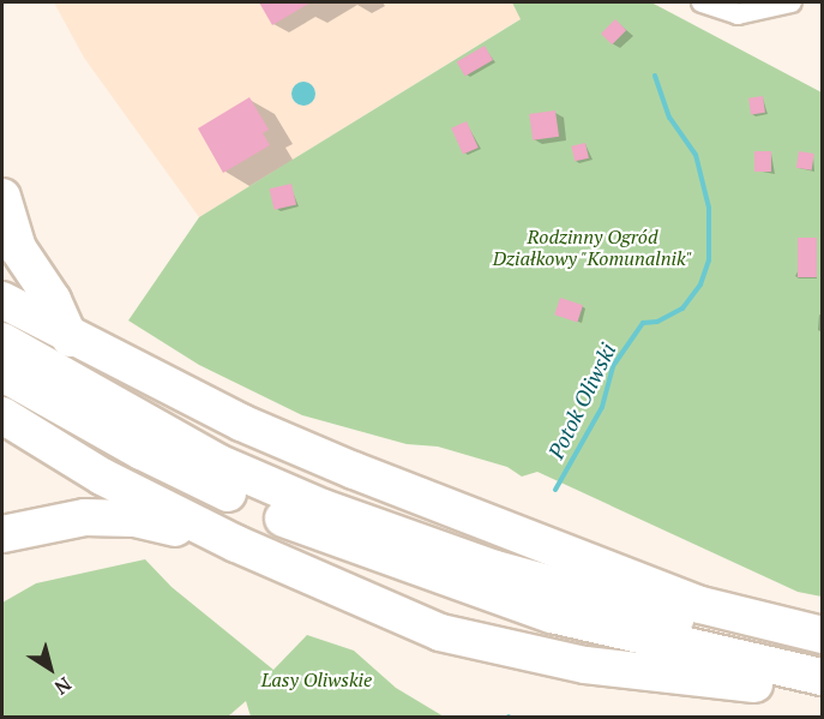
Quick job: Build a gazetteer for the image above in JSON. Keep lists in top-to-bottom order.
{
  "water": ["Potok Oliwski"],
  "parks": ["Rodzinny Ogród Działkowy \"Komunalnik\"", "Lasy Oliwskie"],
  "north": "bottom right"
}
